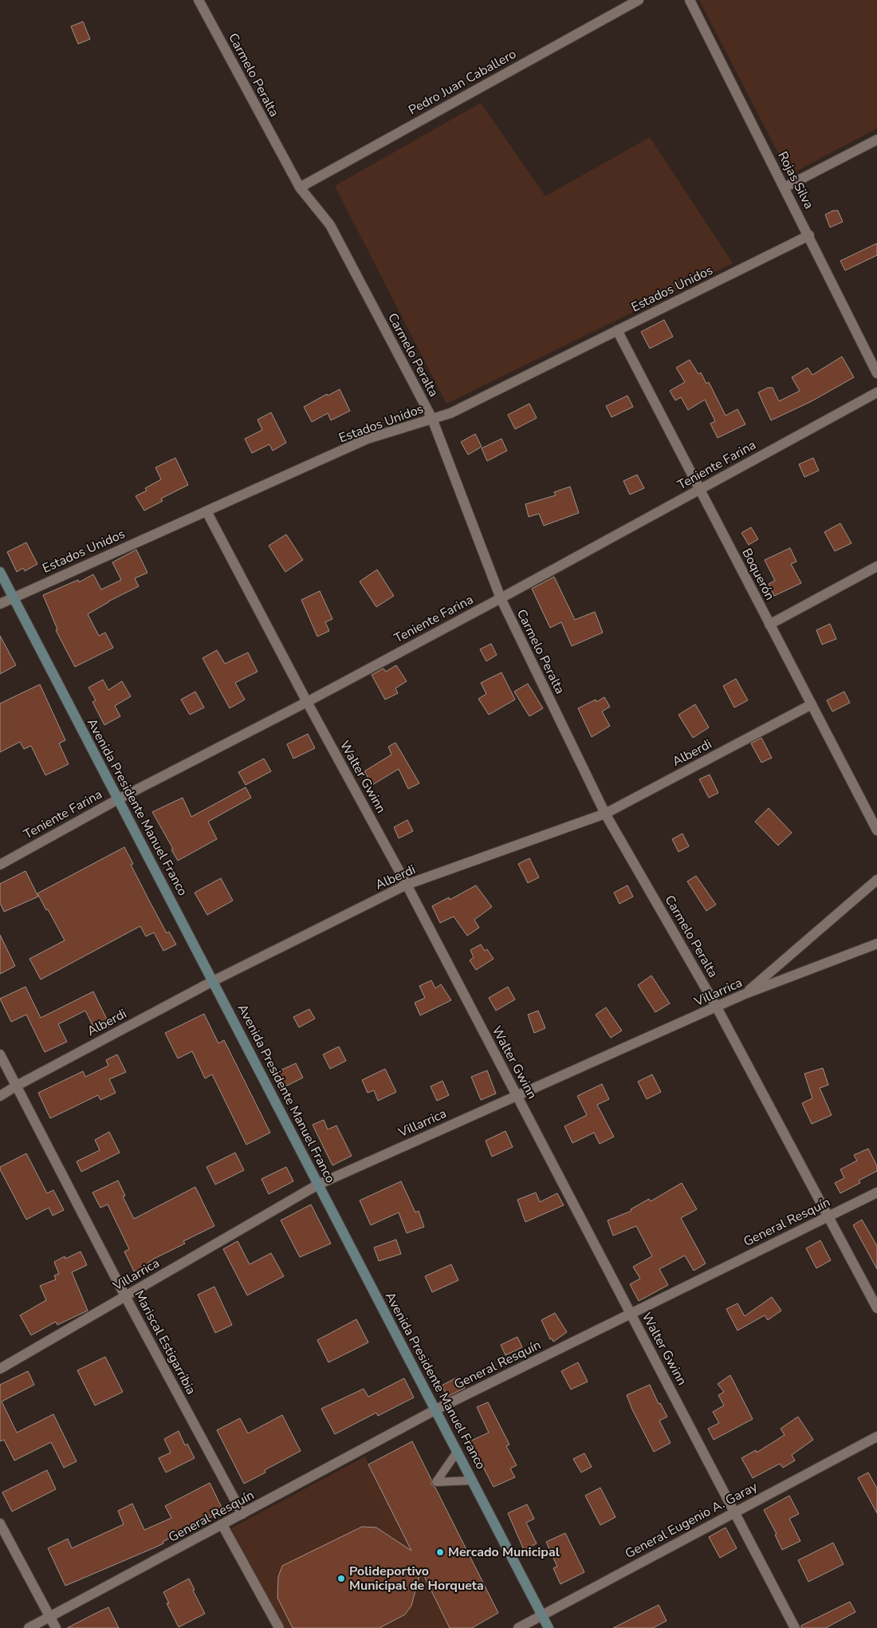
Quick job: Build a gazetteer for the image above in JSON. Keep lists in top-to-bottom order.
{
  "streets": {
    "main road": ["Avenida Presidente Manuel Franco"],
    "street": [
      "Carmelo Peralta",
      "Pedro Juan Caballero",
      "Rojas Silva",
      "Estados Unidos",
      "Teniente Farina",
      "Boquerón",
      "Alberdi",
      "Walter Gwinn",
      "Villarrica",
      "General Resquín",
      "Mariscal Estigarribia",
      "General Eugenio A. Garay"
    ]
  },
  "crossings": [
    ["Carmelo Peralta", "Pedro Juan Caballero"],
    ["Carmelo Peralta", "Estados Unidos"],
    ["Carmelo Peralta", "Teniente Farina"],
    ["Carmelo Peralta", "Alberdi"],
    ["Carmelo Peralta", "Villarrica"],
    ["Carmelo Peralta", "General Resquín"],
    ["Rojas Silva", "Estados Unidos"],
    ["Estados Unidos", "Boquerón"],
    ["Estados Unidos", "Walter Gwinn"],
    ["Estados Unidos", "Avenida Presidente Manuel Franco"],
    ["Teniente Farina", "Boquerón"],
    ["Teniente Farina", "Walter Gwinn"],
    ["Teniente Farina", "Avenida Presidente Manuel Franco"],
    ["Boquerón", "Alberdi"],
    ["Alberdi", "Walter Gwinn"],
    ["Alberdi", "Avenida Presidente Manuel Franco"],
    ["Alberdi", "Mariscal Estigarribia"],
    ["Walter Gwinn", "Villarrica"],
    ["Walter Gwinn", "General Resquín"],
    ["Walter Gwinn", "General Eugenio A. Garay"],
    ["Avenida Presidente Manuel Franco", "Villarrica"],
    ["Avenida Presidente Manuel Franco", "General Resquín"],
    ["Avenida Presidente Manuel Franco", "General Eugenio A. Garay"],
    ["Villarrica", "Mariscal Estigarribia"],
    ["General Resquín", "Mariscal Estigarribia"]
  ],
  "places": ["Mercado Municipal", "Polideportivo Municipal de Horqueta"]
}
